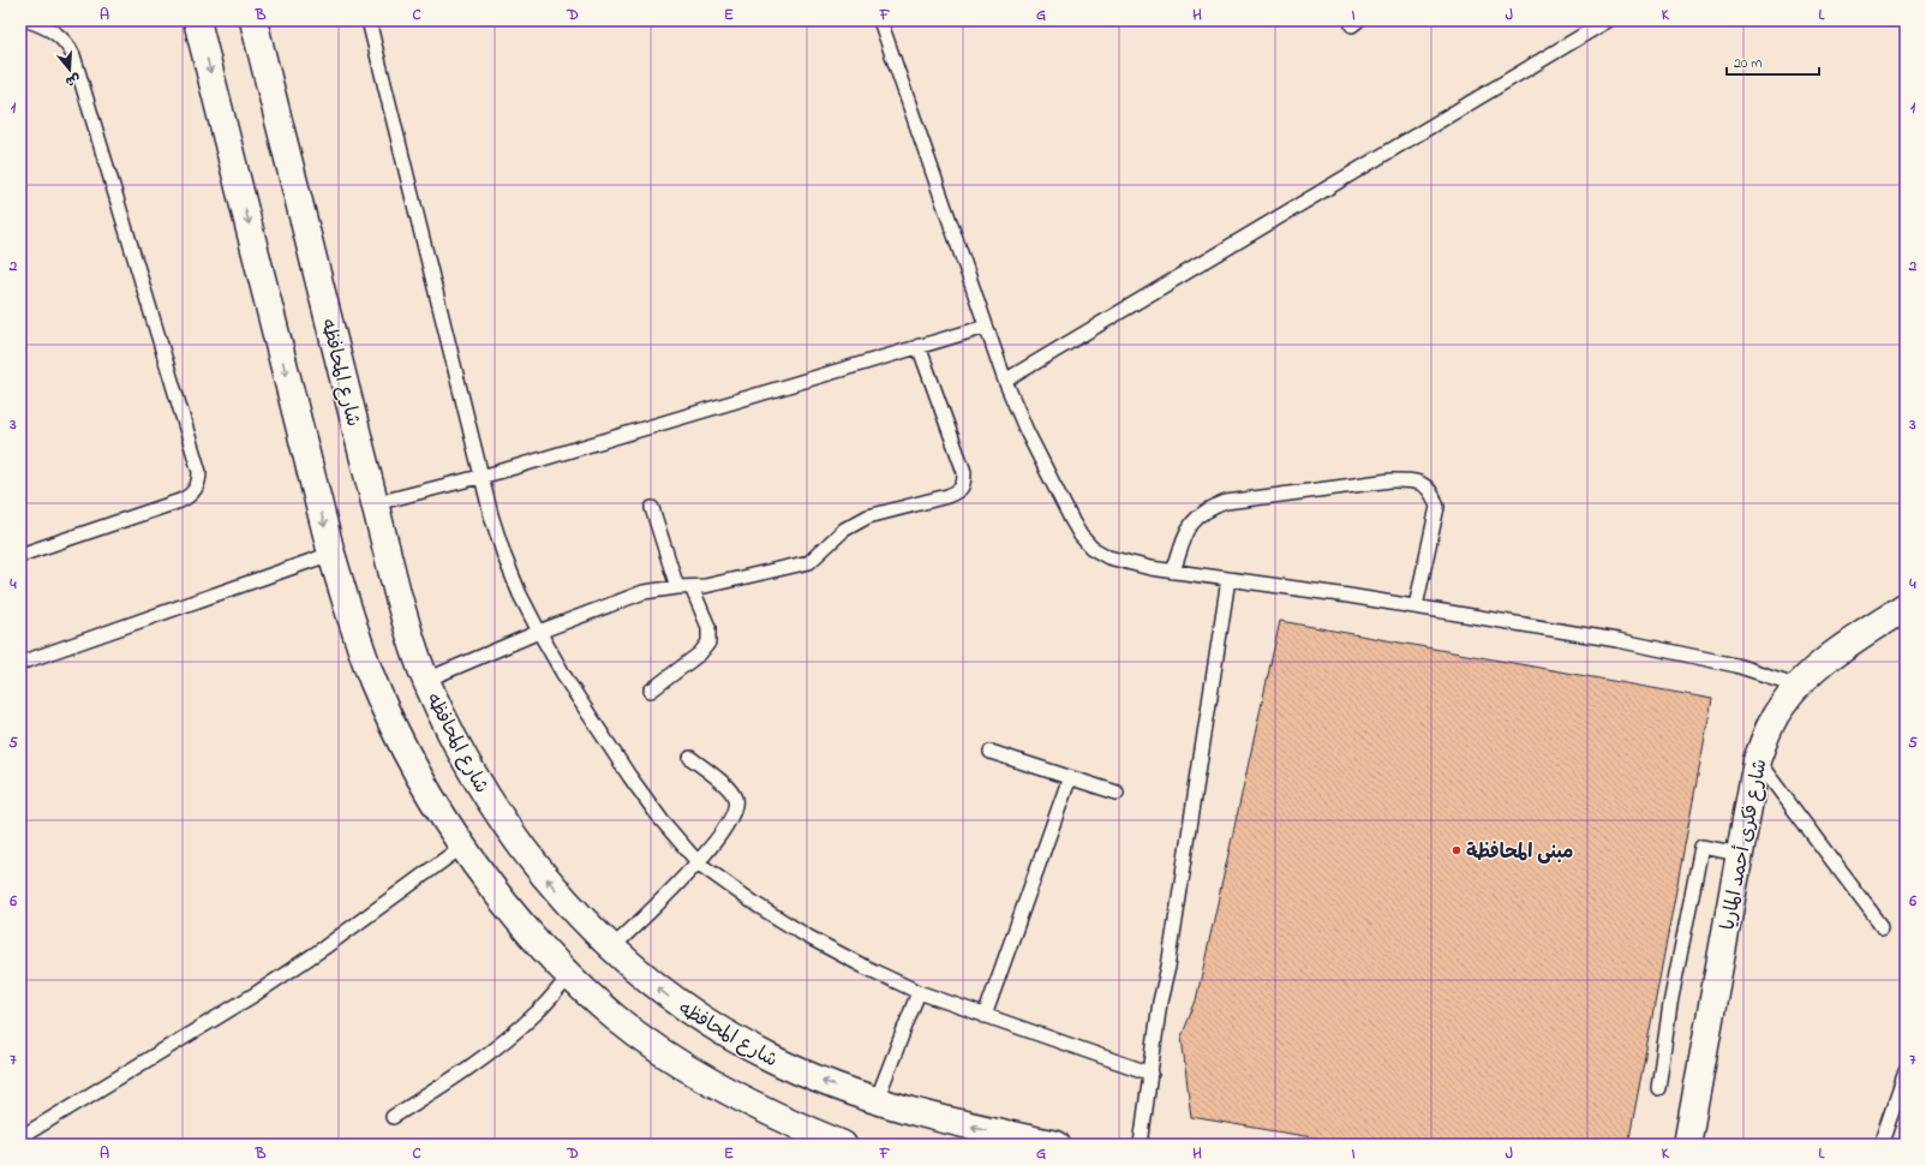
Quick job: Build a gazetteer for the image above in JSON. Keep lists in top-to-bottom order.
{
  "streets": {
    "main road": ["شارع المحافظه", "شارع فكرى أحمد الماريا"]
  },
  "places": ["مبنى المحافظة"],
  "scale_bar": "20 m",
  "north": "bottom",
  "grid": {
    "columns": [
      "A",
      "B",
      "C",
      "D",
      "E",
      "F",
      "G",
      "H",
      "I",
      "J",
      "K",
      "L"
    ],
    "rows": [
      "1",
      "2",
      "3",
      "4",
      "5",
      "6",
      "7"
    ]
  }
}
